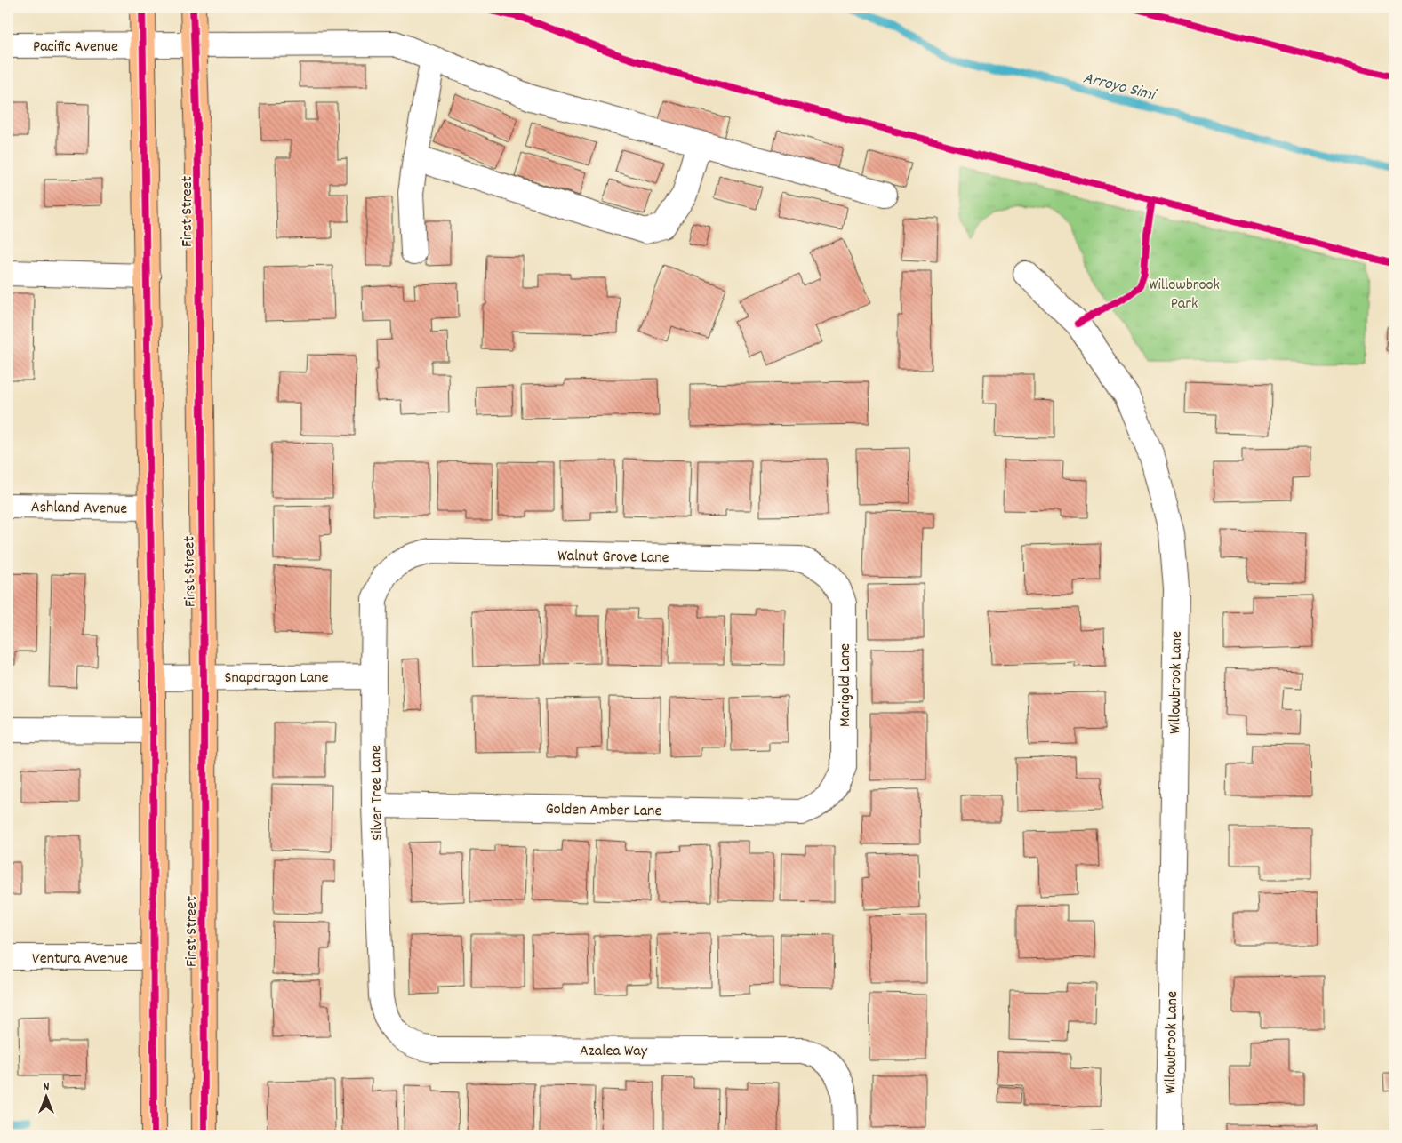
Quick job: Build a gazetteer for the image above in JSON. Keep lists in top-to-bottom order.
{
  "streets": {
    "main road": ["First Street"],
    "street": [
      "Pacific Avenue",
      "Ashland Avenue",
      "Walnut Grove Lane",
      "Snapdragon Lane",
      "Willowbrook Lane",
      "Marigold Lane",
      "Silver Tree Lane",
      "Golden Amber Lane",
      "Ventura Avenue",
      "Azalea Way"
    ]
  },
  "crossings": [
    ["Pacific Avenue", "First Street"],
    ["First Street", "Snapdragon Lane"],
    ["Walnut Grove Lane", "Marigold Lane"],
    ["Walnut Grove Lane", "Silver Tree Lane"],
    ["Snapdragon Lane", "Silver Tree Lane"],
    ["Marigold Lane", "Golden Amber Lane"],
    ["Silver Tree Lane", "Golden Amber Lane"],
    ["Silver Tree Lane", "Azalea Way"]
  ],
  "water": ["Arroyo Simi"],
  "parks": ["Willowbrook Park"],
  "north": "top"
}
